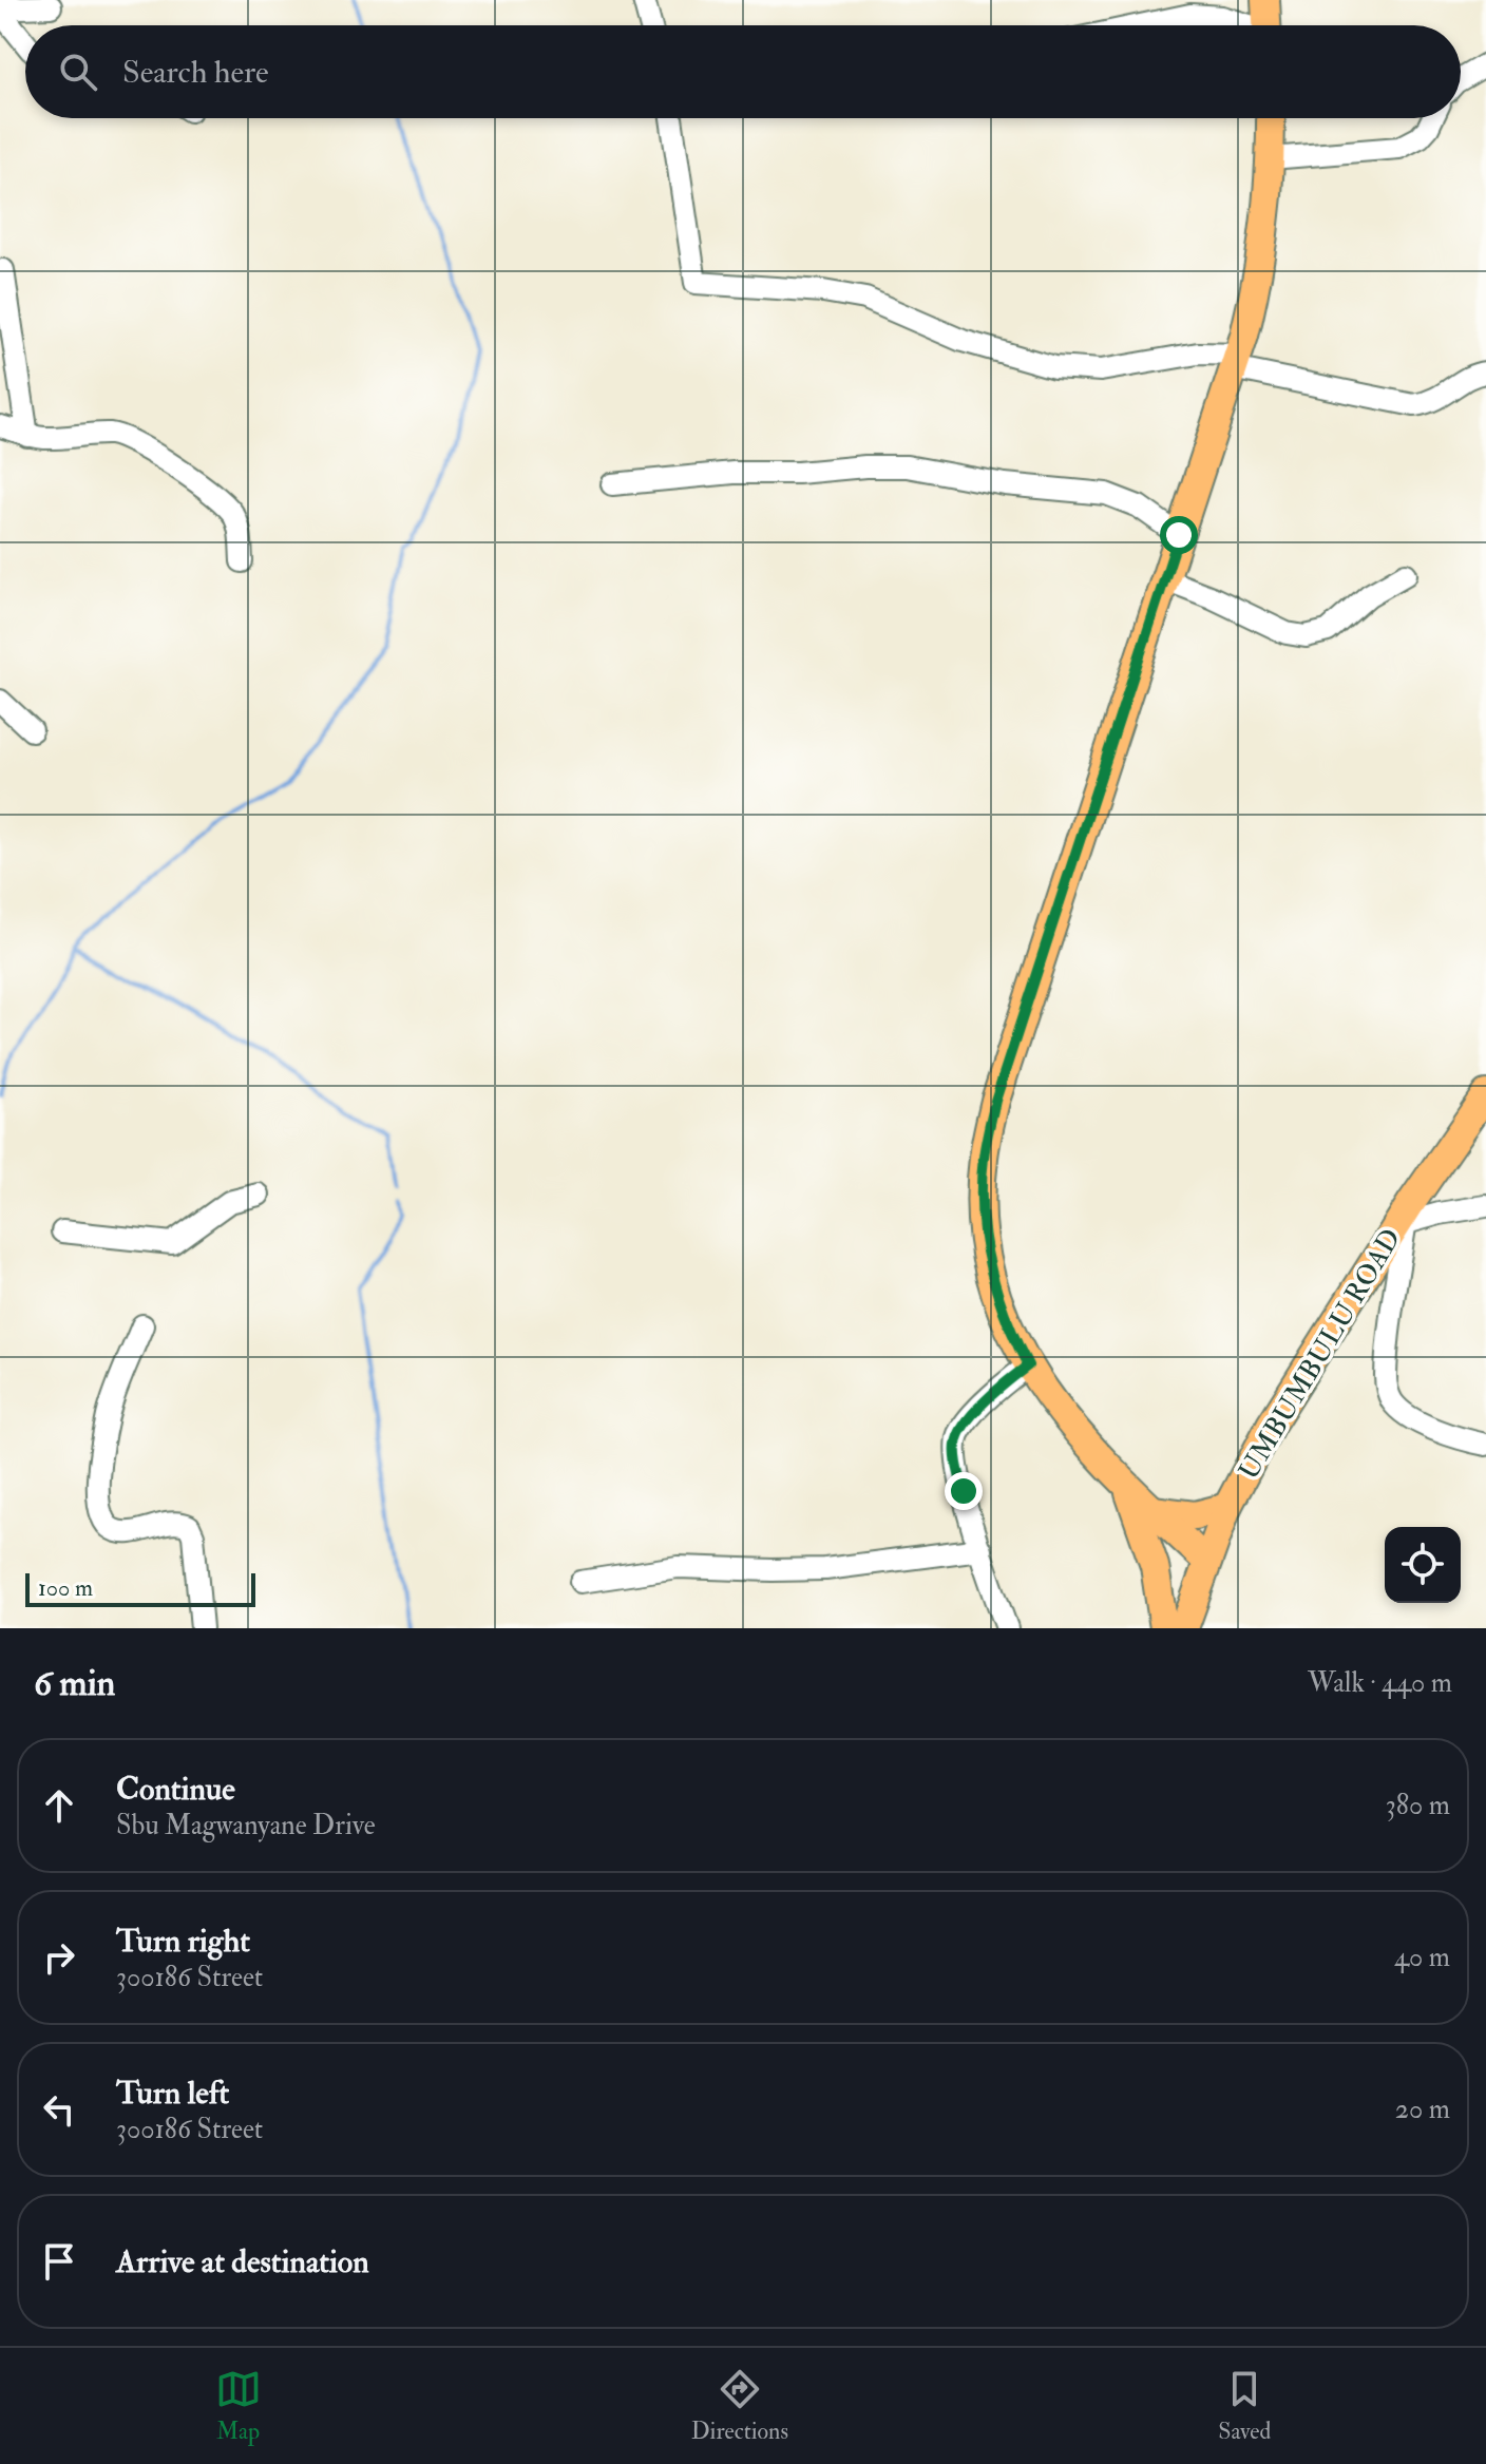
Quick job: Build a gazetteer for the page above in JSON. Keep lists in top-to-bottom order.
{
  "streets": {
    "main road": ["UMBUMBULU ROAD"]
  },
  "scale_bar": "100 m",
  "page": {
    "search": "Search here",
    "scale": "100 m",
    "heading": ["6 min", "Walk · 440 m"],
    "list": [
      ["Continue", "Sbu Magwanyane Drive", "380 m"],
      ["Turn right", "300186 Street", "40 m"],
      ["Turn left", "300186 Street", "20 m"],
      "Arrive at destination"
    ],
    "nav": ["Map", "Directions", "Saved"]
  }
}
